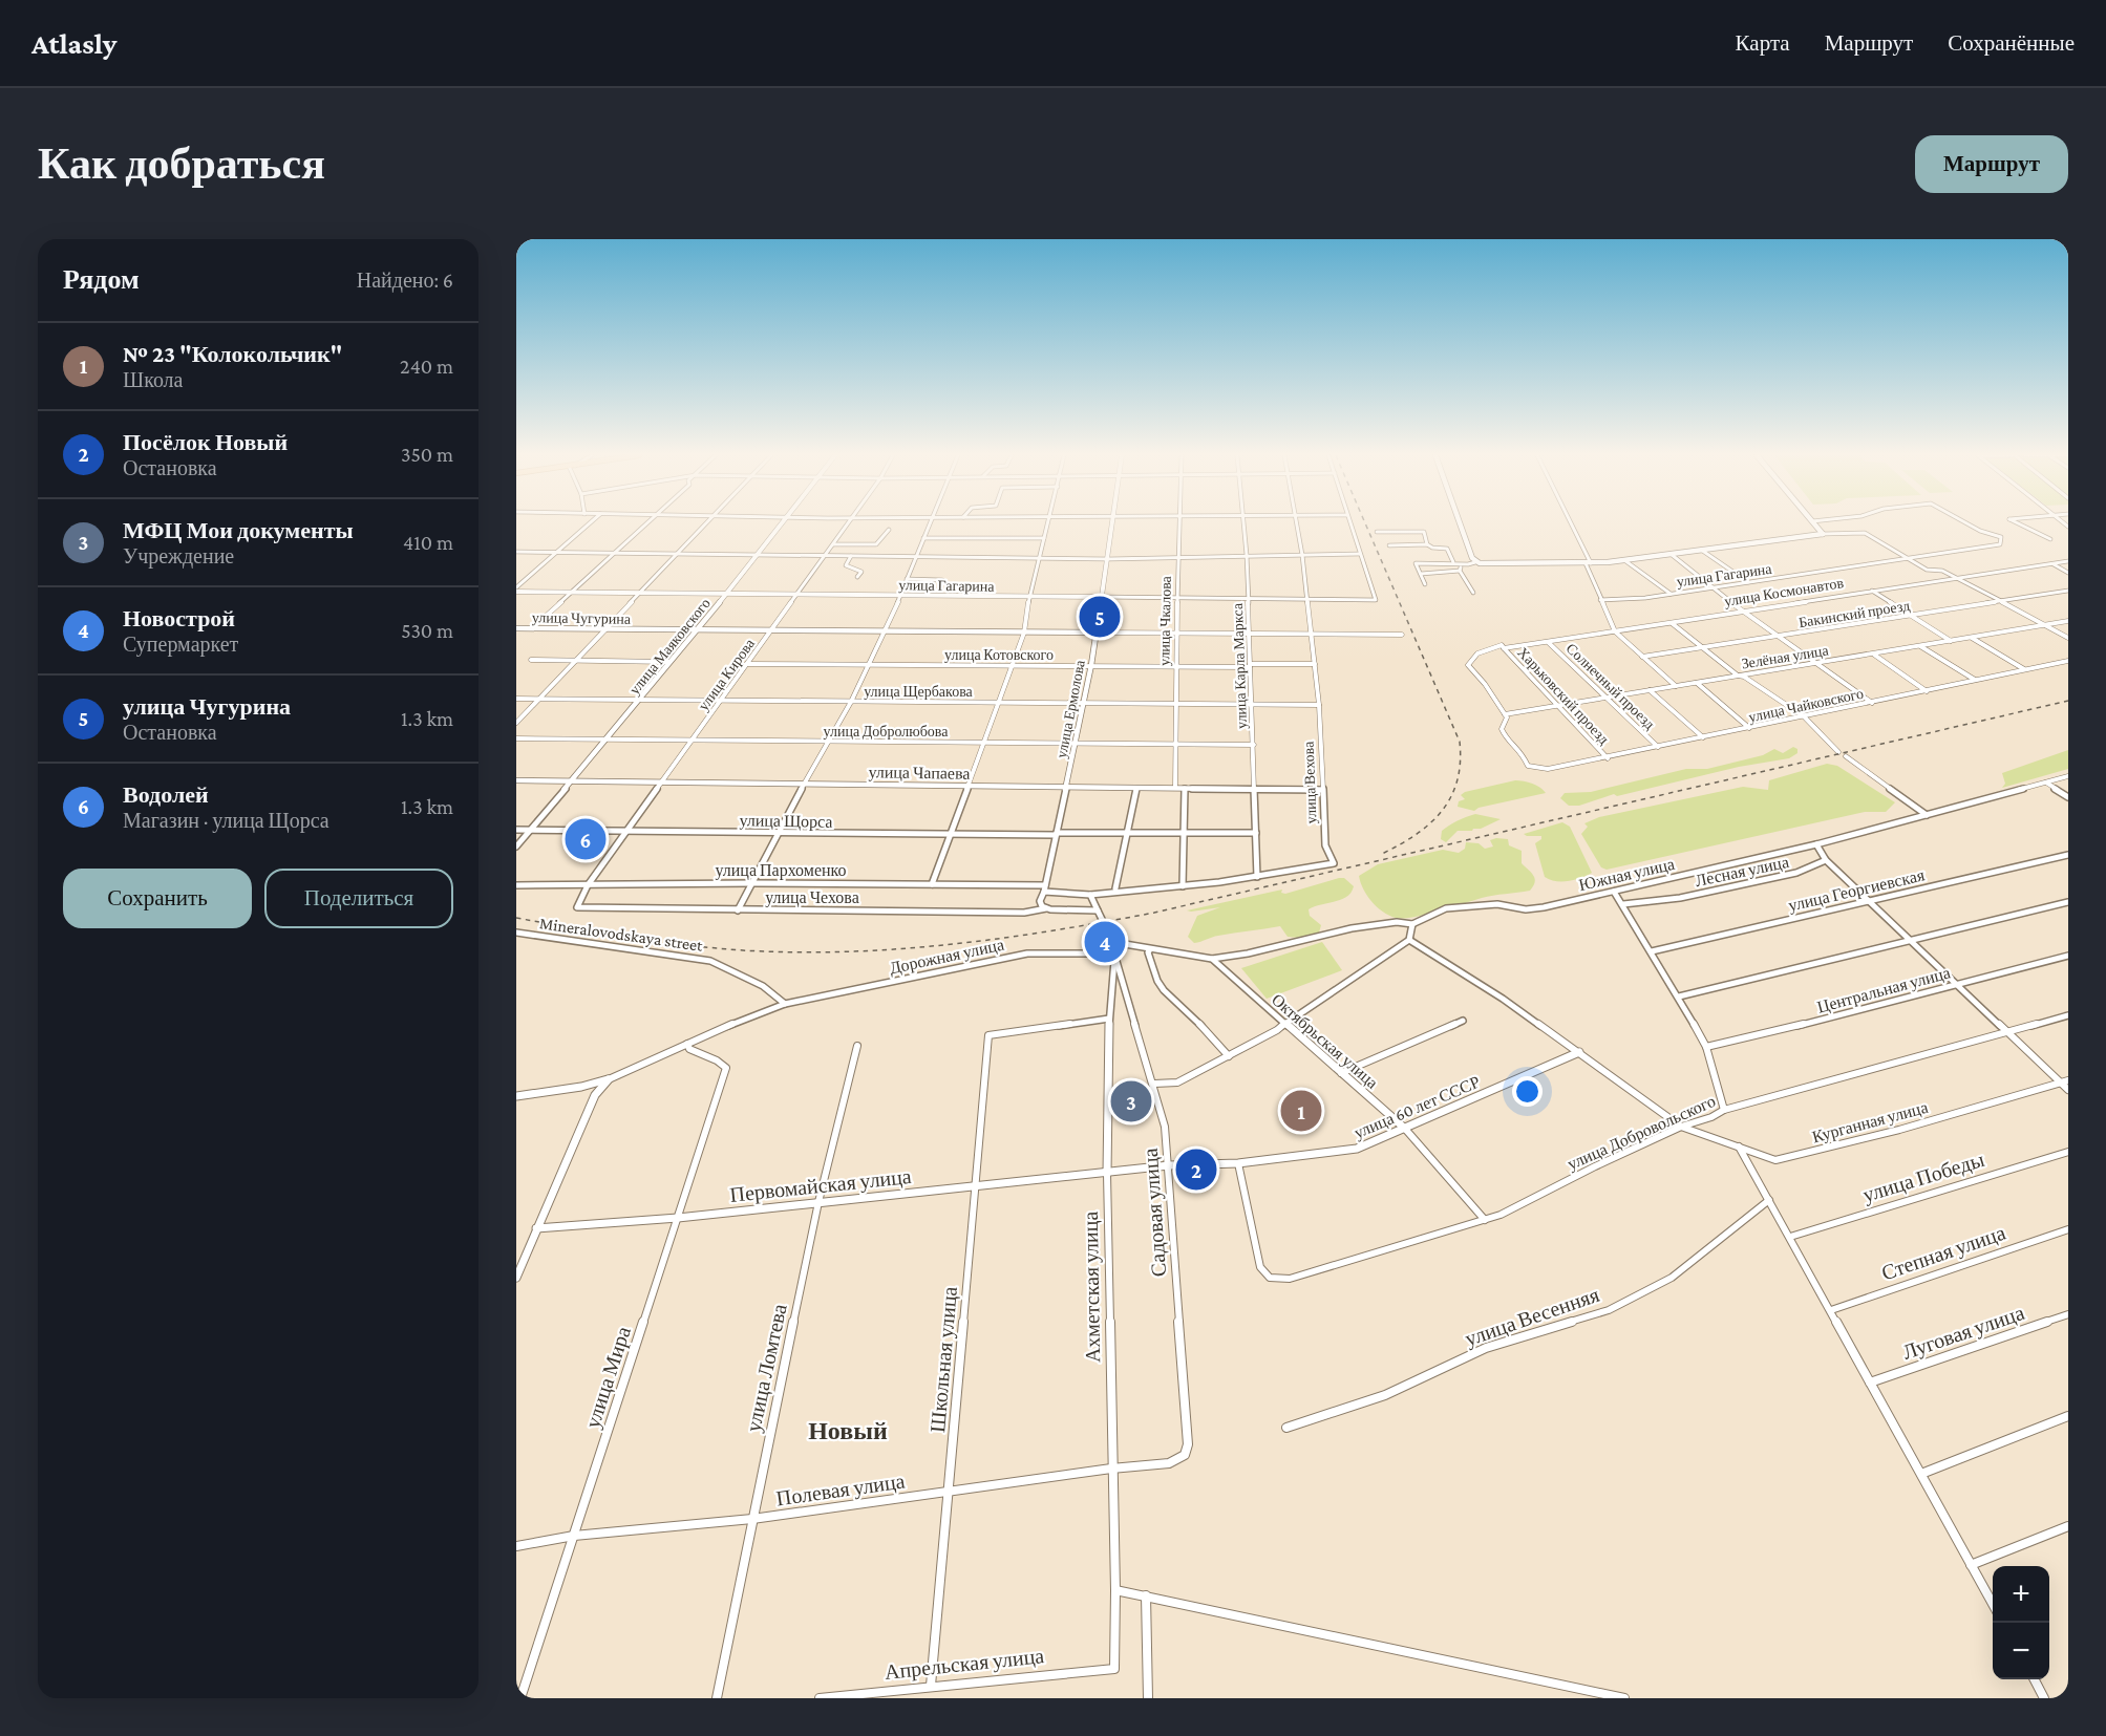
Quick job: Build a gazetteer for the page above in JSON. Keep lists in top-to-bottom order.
{
  "streets": {
    "street": [
      "улица Гагарина",
      "улица Космонавтов",
      "Бакинский проезд",
      "улица Чугурина",
      "улица Чкалова",
      "улица Маяковского",
      "улица Котовского",
      "Зелёная улица",
      "улица Карла Маркса",
      "улица Кирова",
      "Солнечный проезд",
      "улица Щербакова",
      "Харьковский проезд",
      "улица Чайковского",
      "улица Ермолова",
      "улица Добролюбова",
      "улица Чапаева",
      "улица Вехова",
      "улица Щорса",
      "улица Пархоменко",
      "Лесная улица",
      "Южная улица",
      "улица Георгиевская",
      "улица Чехова",
      "Mineralovodskaya street",
      "Дорожная улица",
      "Центральная улица",
      "Октябрьская улица",
      "улица 60 лет СССР",
      "Курганная улица",
      "улица Добровольского",
      "улица Победы",
      "Первомайская улица",
      "Садовая улица",
      "Степная улица",
      "Ахметская улица",
      "улица Весенняя",
      "Луговая улица",
      "Школьная улица",
      "улица Ломтева",
      "улица Мира",
      "Полевая улица",
      "Апрельская улица"
    ]
  },
  "crossings": [
    ["улица Гагарина", "улица Чкалова"],
    ["улица Гагарина", "улица Маяковского"],
    ["улица Гагарина", "улица Карла Маркса"],
    ["улица Гагарина", "улица Кирова"],
    ["улица Гагарина", "улица Ермолова"],
    ["улица Гагарина", "улица Вехова"],
    ["улица Космонавтов", "Зелёная улица"],
    ["улица Космонавтов", "Солнечный проезд"],
    ["улица Космонавтов", "Харьковский проезд"],
    ["улица Космонавтов", "улица Чайковского"],
    ["улица Чугурина", "улица Чкалова"],
    ["улица Чугурина", "улица Маяковского"],
    ["улица Чугурина", "улица Карла Маркса"],
    ["улица Чугурина", "улица Кирова"],
    ["улица Чугурина", "улица Ермолова"],
    ["улица Чугурина", "улица Вехова"],
    ["улица Чкалова", "улица Котовского"],
    ["улица Чкалова", "улица Щербакова"],
    ["улица Чкалова", "улица Добролюбова"],
    ["улица Чкалова", "улица Чапаева"],
    ["улица Маяковского", "улица Щербакова"],
    ["улица Маяковского", "улица Добролюбова"],
    ["улица Маяковского", "улица Чапаева"],
    ["улица Маяковского", "улица Щорса"],
    ["улица Котовского", "улица Карла Маркса"],
    ["улица Котовского", "улица Кирова"],
    ["улица Котовского", "улица Ермолова"],
    ["улица Котовского", "улица Вехова"],
    ["Зелёная улица", "Солнечный проезд"],
    ["Зелёная улица", "Харьковский проезд"],
    ["Зелёная улица", "улица Чайковского"],
    ["улица Карла Маркса", "улица Щербакова"],
    ["улица Карла Маркса", "улица Добролюбова"],
    ["улица Карла Маркса", "улица Чапаева"],
    ["улица Карла Маркса", "улица Вехова"],
    ["улица Карла Маркса", "улица Щорса"],
    ["улица Кирова", "улица Щербакова"],
    ["улица Кирова", "улица Добролюбова"],
    ["улица Кирова", "улица Чапаева"],
    ["улица Кирова", "улица Щорса"],
    ["улица Кирова", "улица Пархоменко"],
    ["улица Кирова", "улица Чехова"],
    ["Солнечный проезд", "улица Чайковского"],
    ["улица Щербакова", "улица Ермолова"],
    ["улица Щербакова", "улица Вехова"],
    ["Харьковский проезд", "улица Чайковского"],
    ["улица Ермолова", "улица Добролюбова"],
    ["улица Ермолова", "улица Чапаева"],
    ["улица Ермолова", "улица Щорса"],
    ["улица Ермолова", "улица Пархоменко"],
    ["улица Чапаева", "улица Вехова"],
    ["улица Вехова", "Ахметская улица"],
    ["Южная улица", "Октябрьская улица"],
    ["Mineralovodskaya street", "Дорожная улица"],
    ["Дорожная улица", "Садовая улица"],
    ["Дорожная улица", "Ахметская улица"],
    ["Дорожная улица", "улица Мира"],
    ["Октябрьская улица", "улица 60 лет СССР"],
    ["Октябрьская улица", "улица Добровольского"],
    ["улица 60 лет СССР", "Курганная улица"],
    ["улица 60 лет СССР", "улица Добровольского"],
    ["улица 60 лет СССР", "Первомайская улица"],
    ["улица 60 лет СССР", "Садовая улица"],
    ["улица 60 лет СССР", "Ахметская улица"],
    ["Курганная улица", "улица Добровольского"],
    ["Первомайская улица", "Ахметская улица"],
    ["Первомайская улица", "Школьная улица"],
    ["Первомайская улица", "улица Ломтева"],
    ["Первомайская улица", "улица Мира"],
    ["Садовая улица", "Ахметская улица"],
    ["Садовая улица", "Полевая улица"],
    ["Ахметская улица", "Школьная улица"],
    ["Ахметская улица", "Полевая улица"],
    ["Ахметская улица", "Апрельская улица"],
    ["Школьная улица", "Полевая улица"],
    ["Школьная улица", "Апрельская улица"],
    ["улица Ломтева", "Полевая улица"],
    ["улица Мира", "Полевая улица"]
  ],
  "districts": ["Новый"],
  "page": {
    "header": "Atlasly",
    "nav": ["Карта", "Маршрут", "Сохранённые"],
    "buttons": [
      "Маршрут",
      ["Сохранить", "Поделиться"]
    ],
    "title": "Как добраться",
    "heading": ["Рядом", "Найдено: 6"],
    "list": [
      {
        "mark": "1",
        "name": "№ 23 \"Колокольчик\"",
        "note": "Школа",
        "value": "240 m"
      },
      {
        "mark": "2",
        "name": "Посёлок Новый",
        "note": "Остановка",
        "value": "350 m"
      },
      {
        "mark": "3",
        "name": "МФЦ Мои документы",
        "note": "Учреждение",
        "value": "410 m"
      },
      {
        "mark": "4",
        "name": "Новострой",
        "note": "Супермаркет",
        "value": "530 m"
      },
      {
        "mark": "5",
        "name": "улица Чугурина",
        "note": "Остановка",
        "value": "1.3 km"
      },
      {
        "mark": "6",
        "name": "Водолей",
        "note": "Магазин · улица Щорса",
        "value": "1.3 km"
      }
    ],
    "pins": [
      "5",
      "6",
      "4",
      "3",
      "1",
      "2"
    ],
    "map_buttons": ["+", "−"]
  }
}
